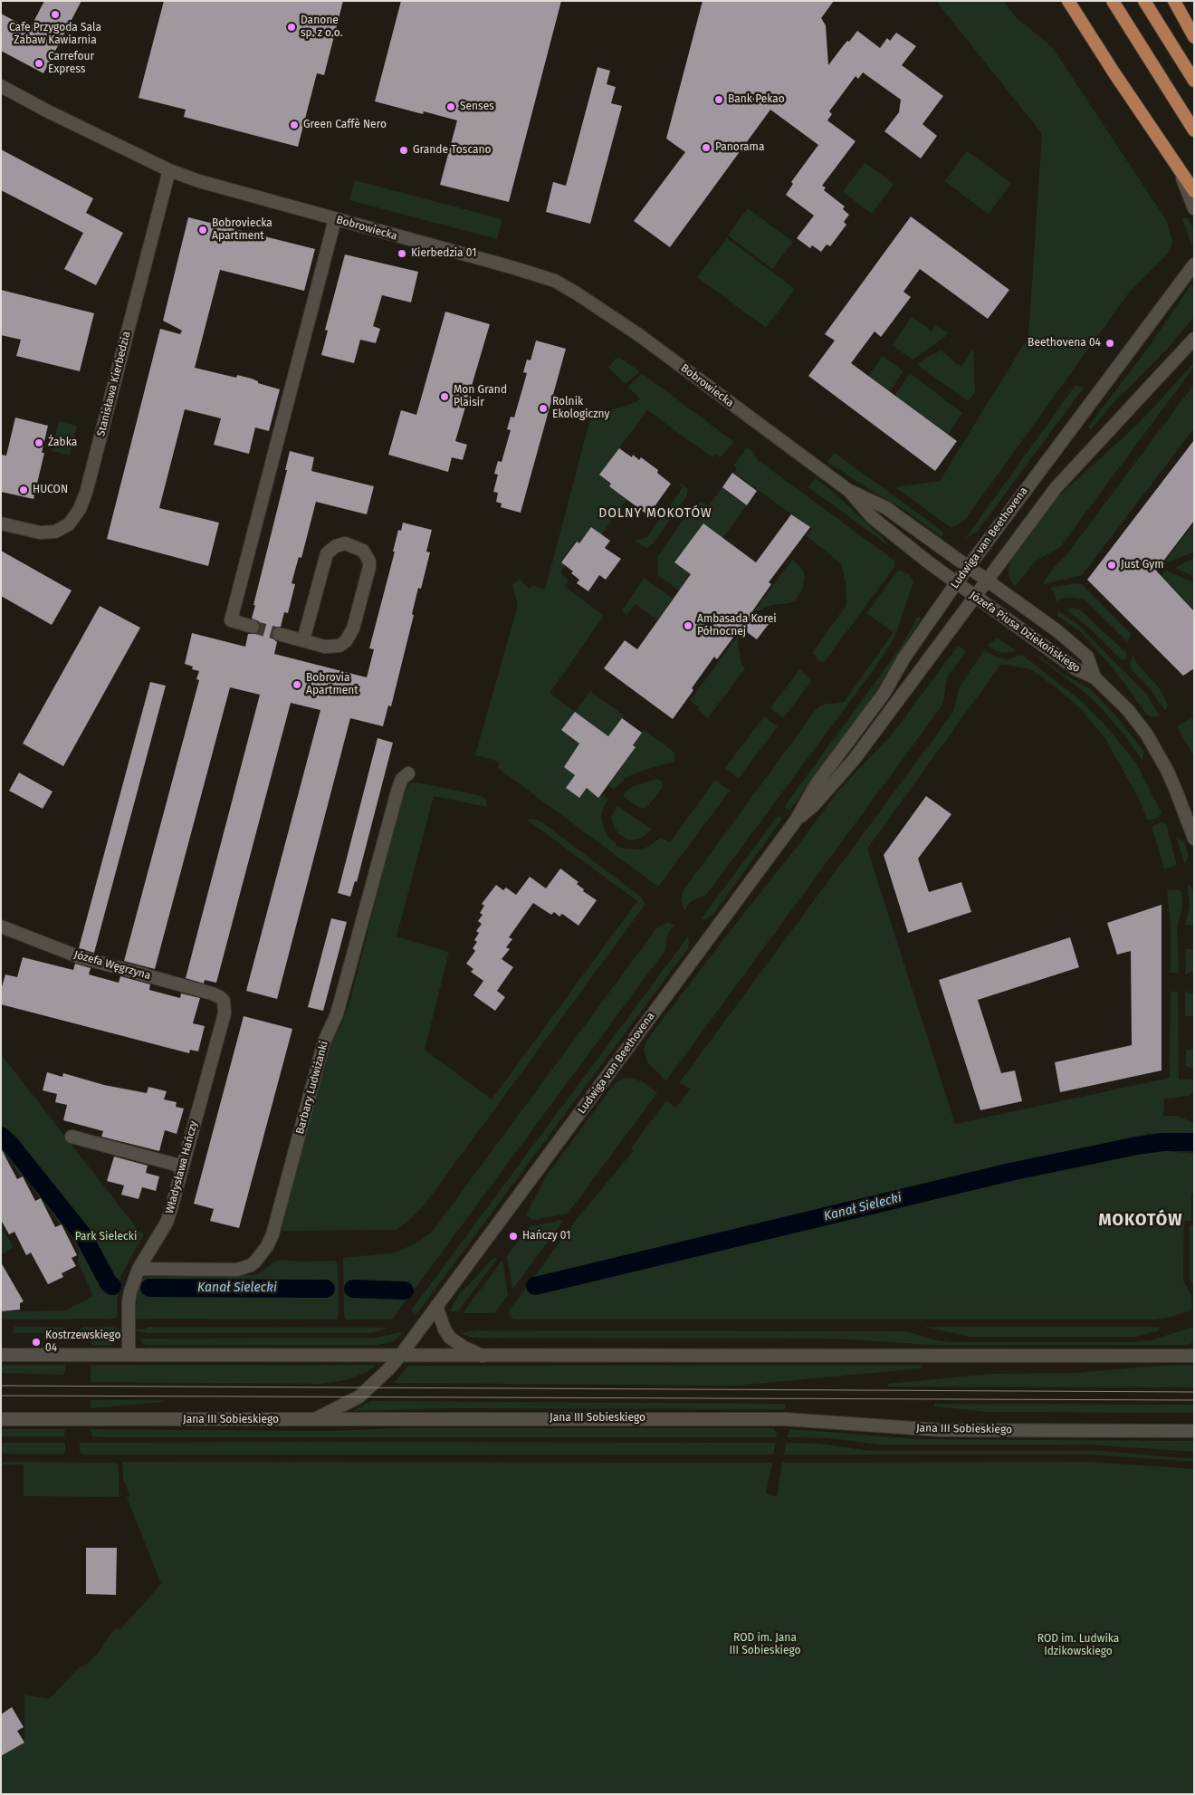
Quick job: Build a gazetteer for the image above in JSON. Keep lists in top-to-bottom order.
{
  "streets": {
    "street": [
      "Bobrowiecka",
      "Stanisława Kierbedzia",
      "Ludwiga van Beethovena",
      "Józefa Piusa Dziekońskiego",
      "Józefa Węgrzyna",
      "Barbary Ludwiżanki",
      "Władysława Hańczy",
      "Jana III Sobieskiego"
    ]
  },
  "crossings": [
    ["Bobrowiecka", "Stanisława Kierbedzia"],
    ["Bobrowiecka", "Ludwiga van Beethovena"],
    ["Bobrowiecka", "Józefa Piusa Dziekońskiego"],
    ["Ludwiga van Beethovena", "Józefa Piusa Dziekońskiego"],
    ["Ludwiga van Beethovena", "Jana III Sobieskiego"],
    ["Józefa Węgrzyna", "Władysława Hańczy"],
    ["Barbary Ludwiżanki", "Władysława Hańczy"]
  ],
  "districts": ["DOLNY MOKOTÓW", "MOKOTÓW"],
  "water": ["Kanał Sielecki"],
  "parks": ["Park Sielecki", "ROD im. Jana III Sobieskiego", "ROD im. Ludwika Idzikowskiego"],
  "places": [
    "Cafe Przygoda Sala Zabaw Kawiarnia",
    "Danone sp. z o.o.",
    "Carrefour Express",
    "Bank Pekao",
    "Senses",
    "Green Caffè Nero",
    "Panorama",
    "Grande Toscano",
    "Bobroviecka Apartment",
    "Kierbedzia 01",
    "Beethovena 04",
    "Mon Grand Plaisir",
    "Rolnik Ekologiczny",
    "Żabka",
    "HUCON",
    "Just Gym",
    "Ambasada Korei Północnej",
    "Bobrovia Apartment",
    "Hańczy 01",
    "Kostrzewskiego 04"
  ]
}
